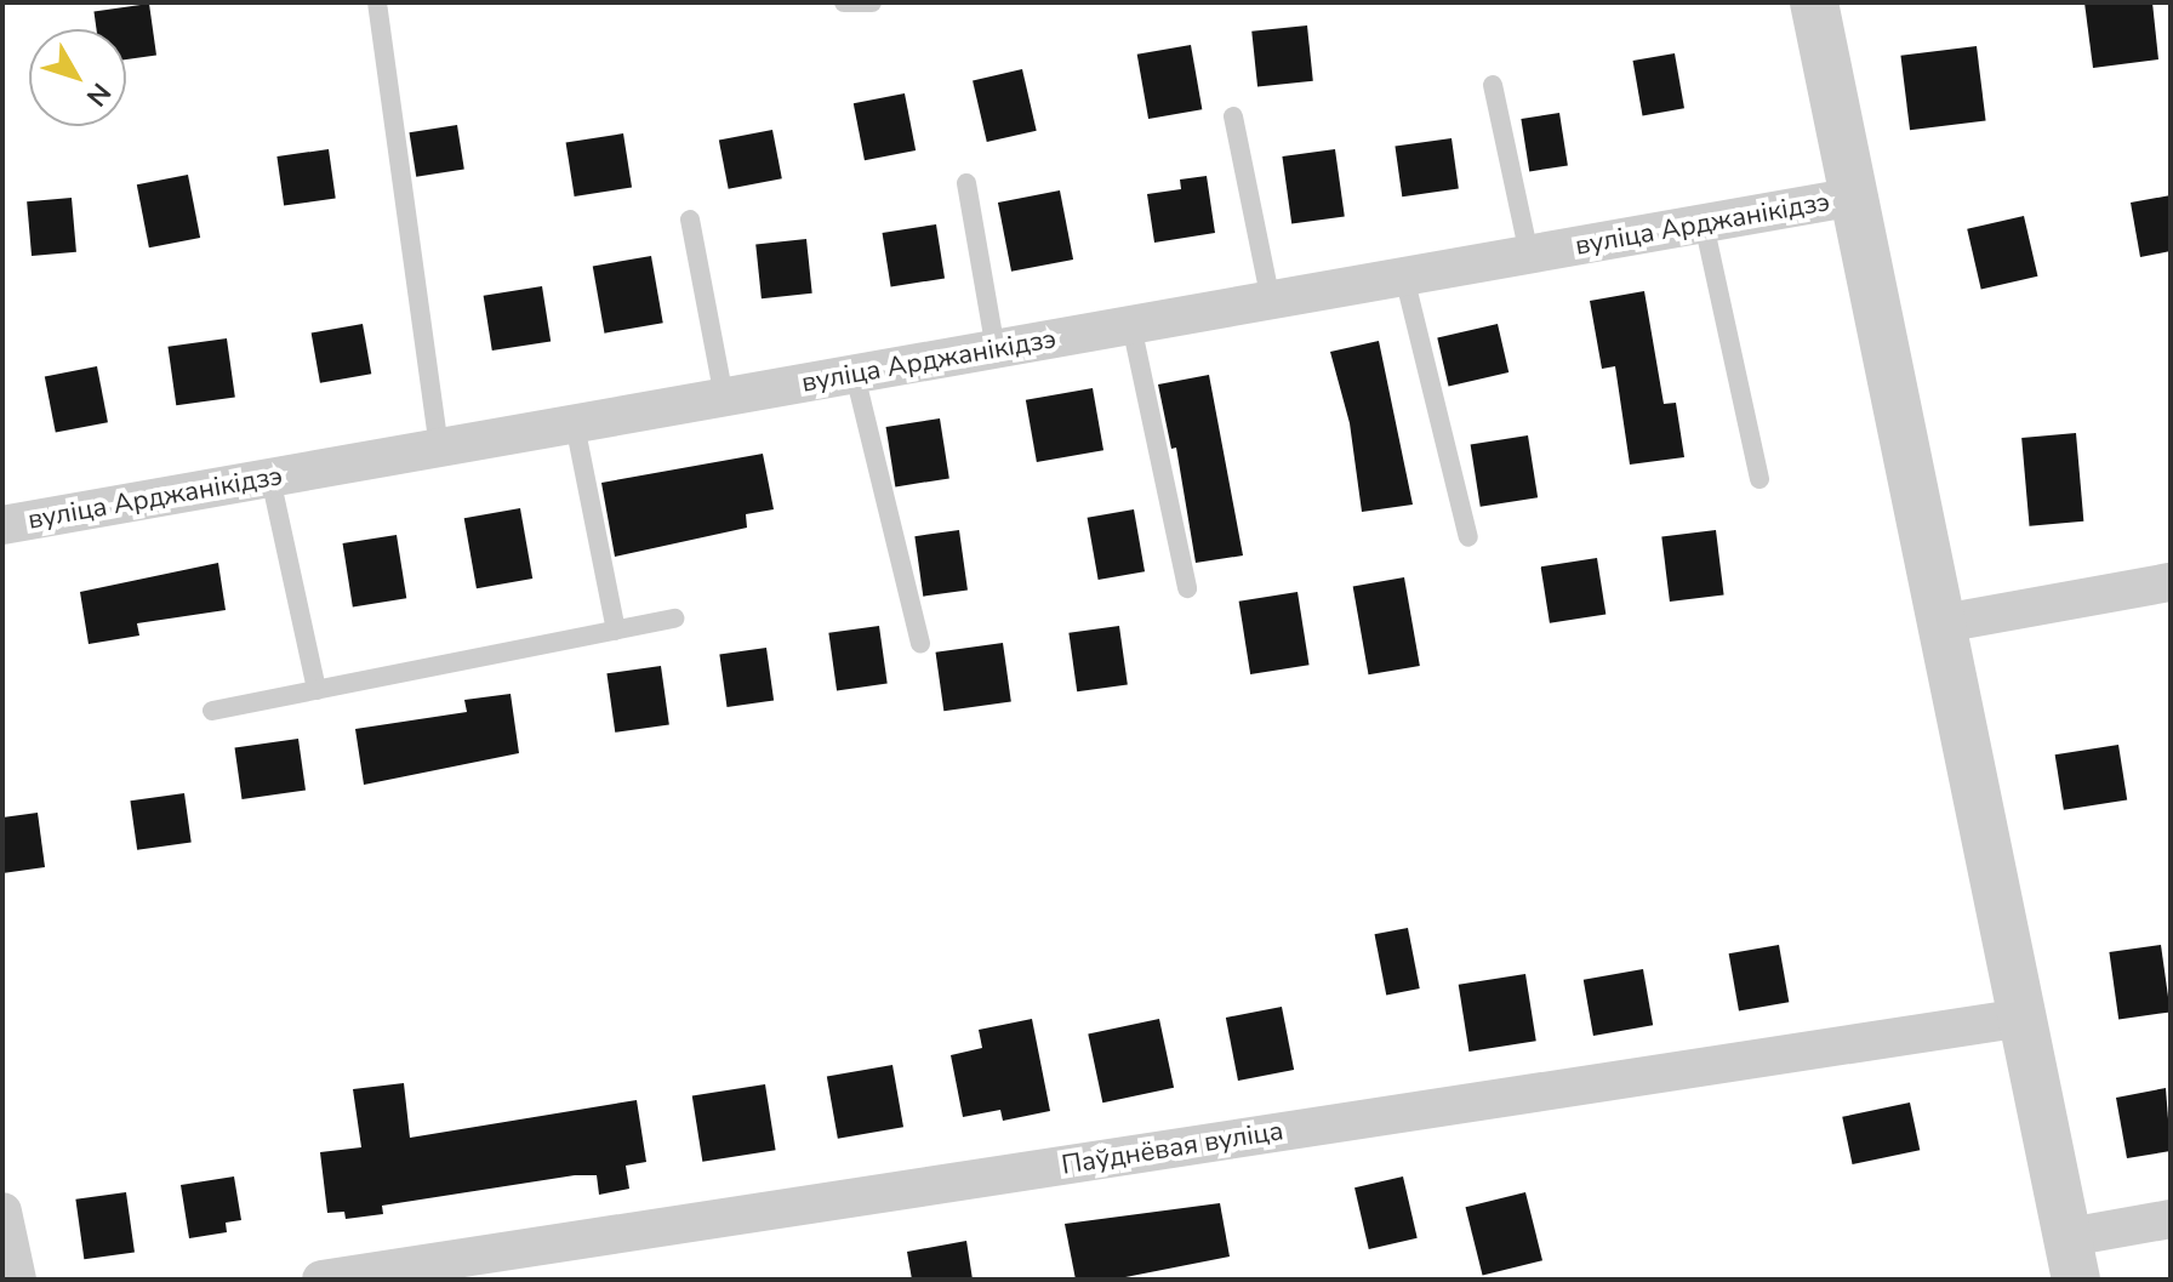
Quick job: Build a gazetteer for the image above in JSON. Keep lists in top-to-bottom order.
{
  "streets": {
    "street": ["вуліца Арджанікідзэ", "Паўднёвая вуліца"]
  },
  "north": "bottom right"
}
